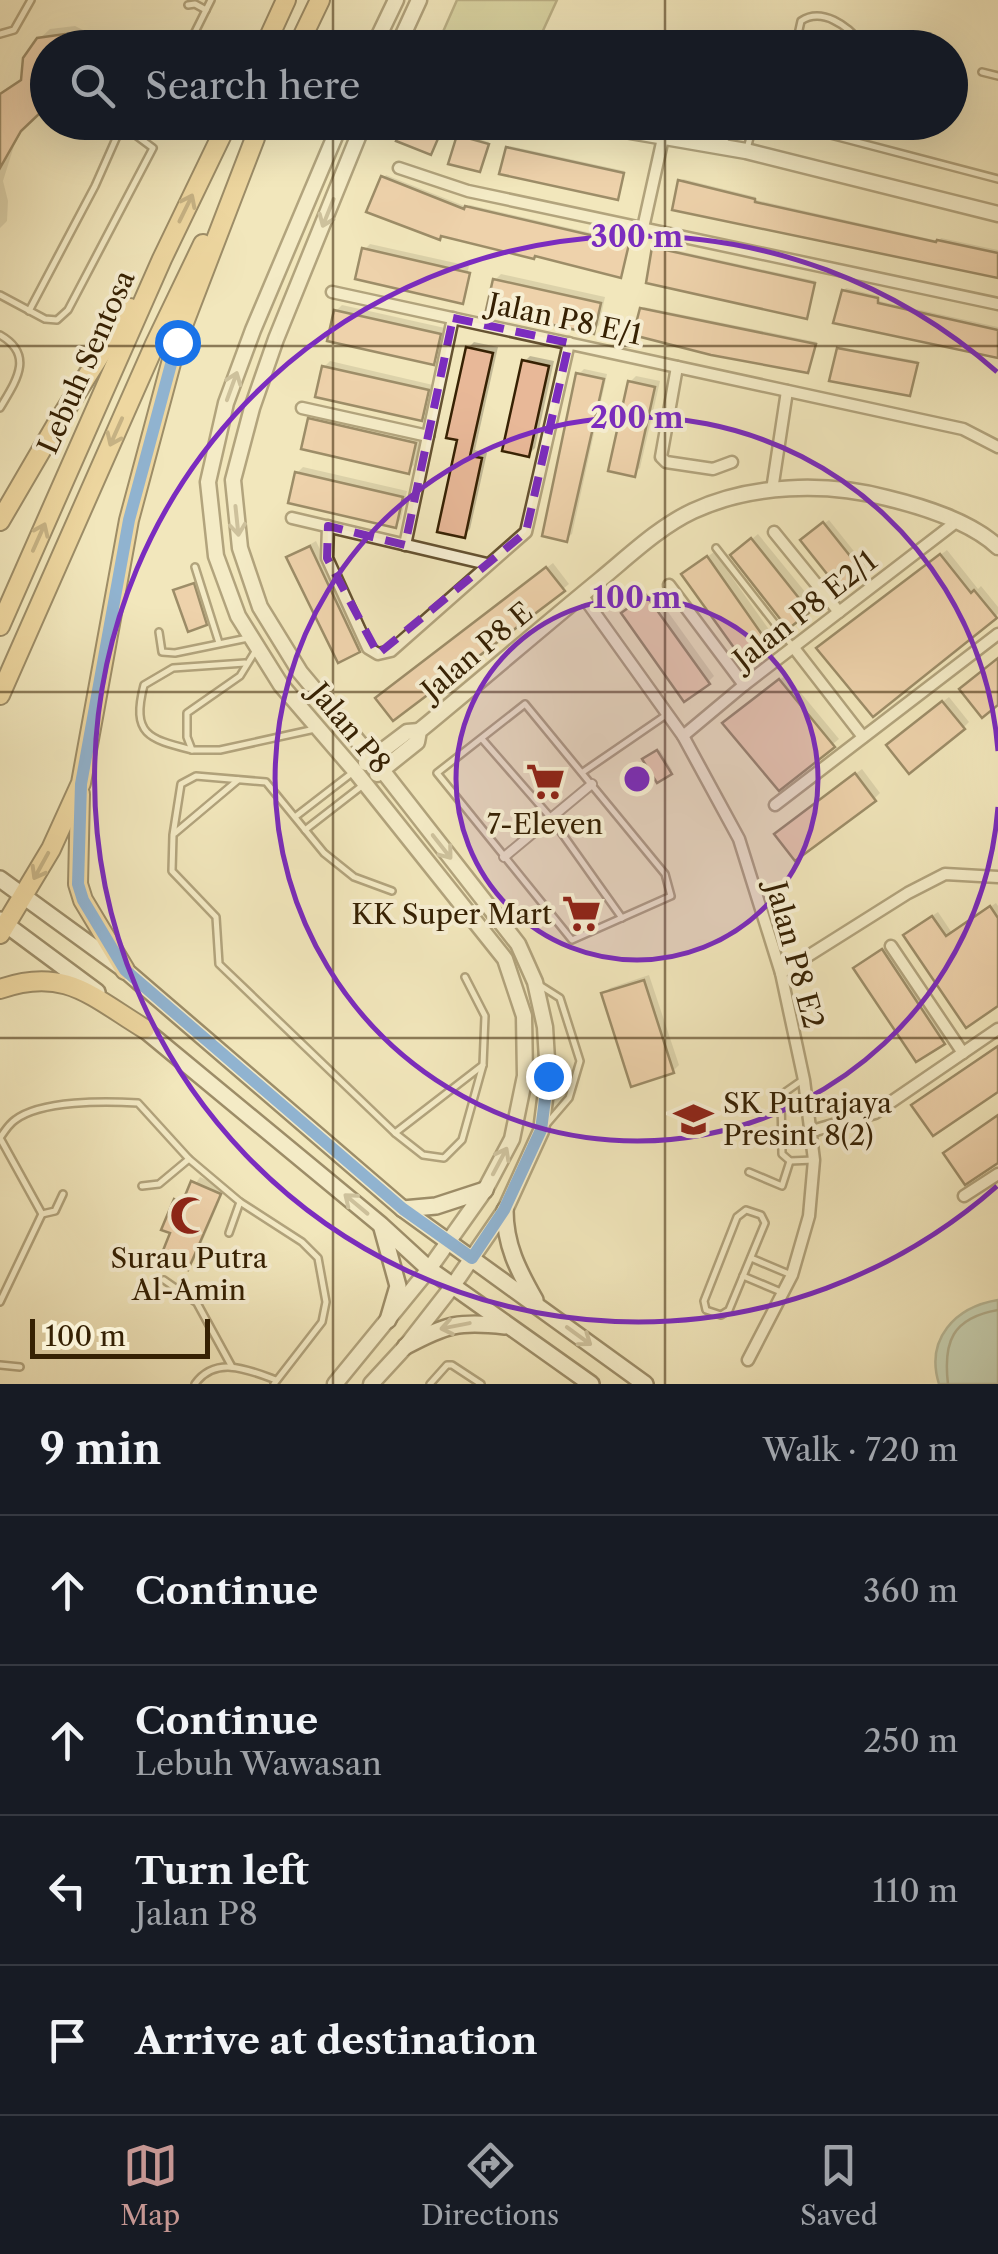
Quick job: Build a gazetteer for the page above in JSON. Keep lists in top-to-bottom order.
{
  "streets": {
    "main road": ["Lebuh Sentosa"],
    "street": [
      "Jalan P8 E/1",
      "Jalan P8 E2/1",
      "Jalan P8 E",
      "Jalan P8",
      "Jalan P8 E2"
    ]
  },
  "crossings": [
    ["Jalan P8 E2/1", "Jalan P8 E"],
    ["Jalan P8 E2/1", "Jalan P8 E2"],
    ["Jalan P8 E", "Jalan P8"],
    ["Jalan P8 E", "Jalan P8 E2"]
  ],
  "places": {
    "supermarket": ["7-Eleven", "KK Super Mart"],
    "school or university": ["SK Putrajaya Presint 8(2)"],
    "mosque": ["Surau Putra Al-Amin"]
  },
  "scale_bar": "100 m",
  "page": {
    "search": "Search here",
    "scale": "100 m",
    "heading": ["9 min", "Walk · 720 m"],
    "list": [
      ["Continue", "360 m"],
      ["Continue", "Lebuh Wawasan", "250 m"],
      ["Turn left", "Jalan P8", "110 m"],
      "Arrive at destination"
    ],
    "nav": ["Map", "Directions", "Saved"]
  },
  "rings": ["300 m", "200 m", "100 m"]
}
